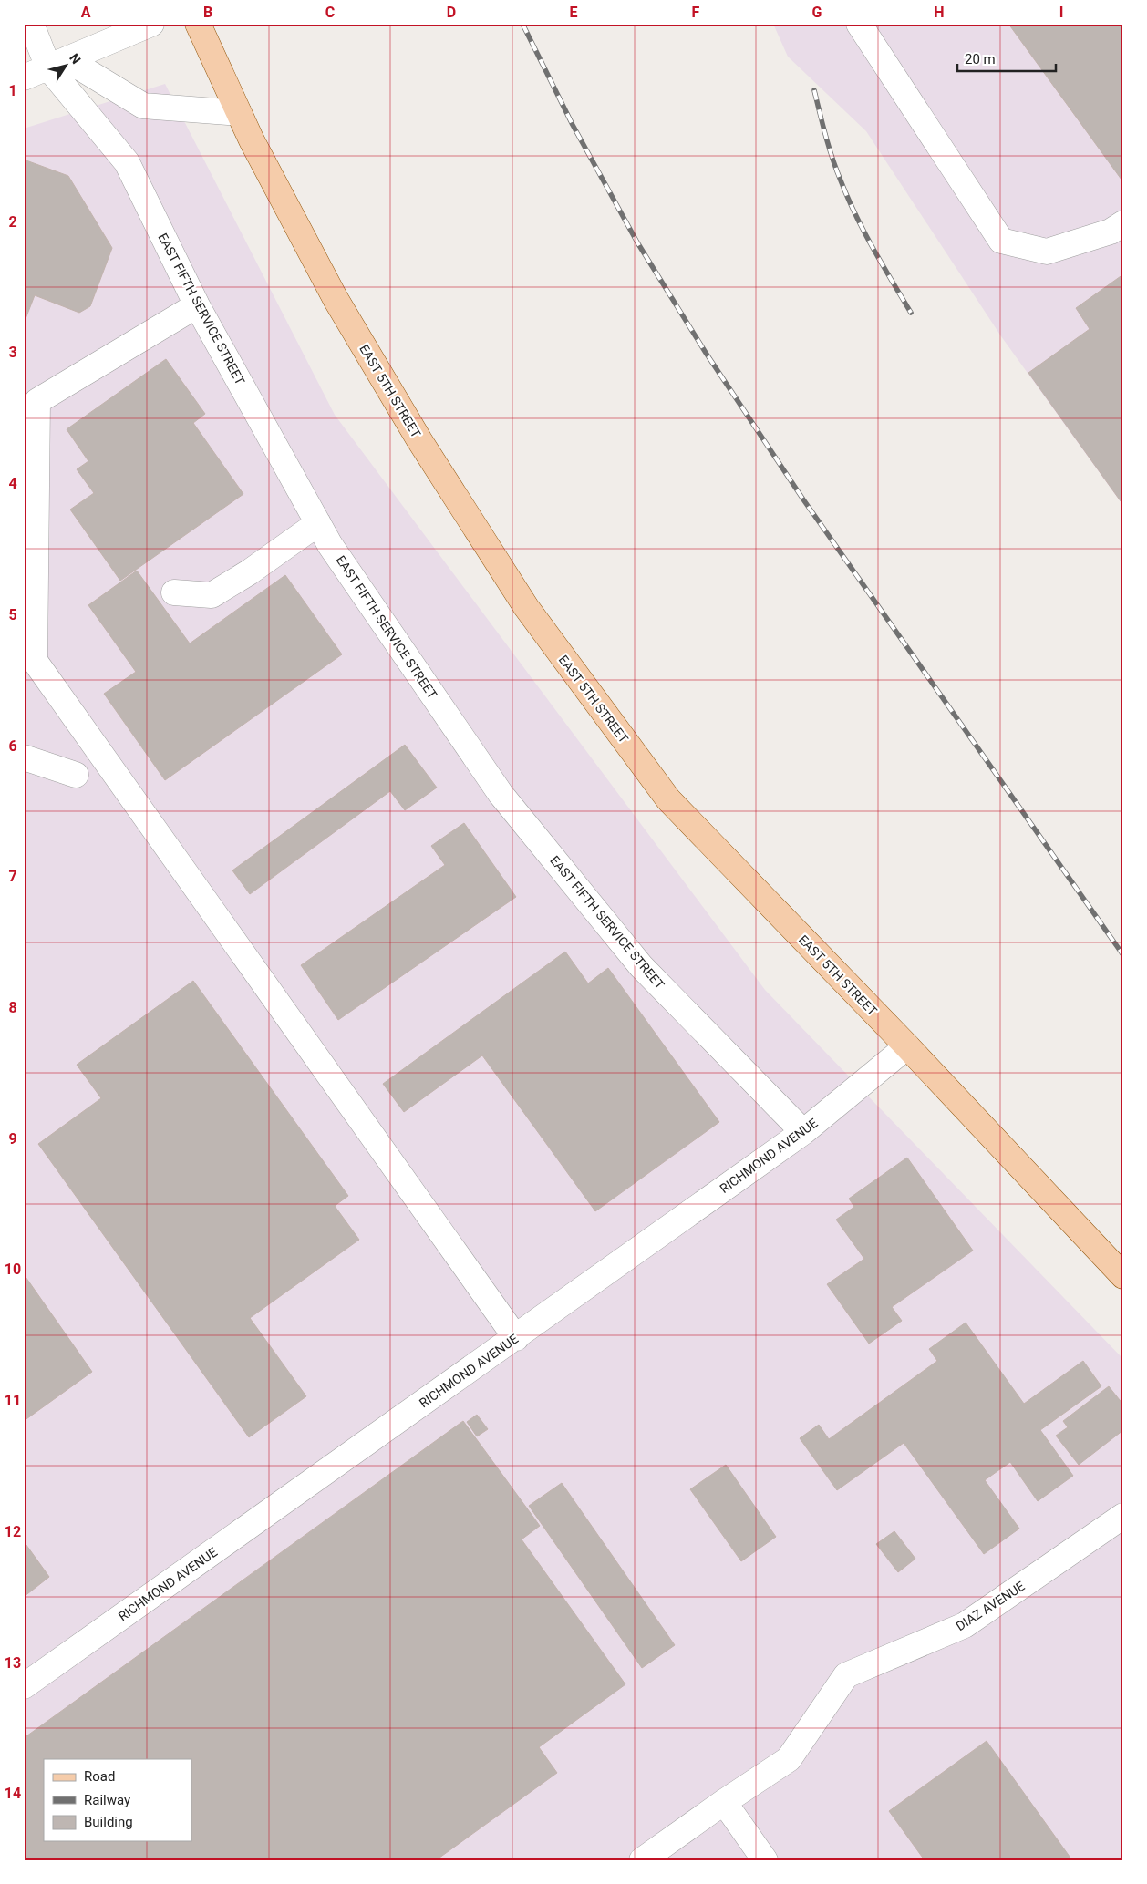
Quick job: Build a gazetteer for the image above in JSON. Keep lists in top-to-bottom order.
{
  "streets": {
    "main road": ["EAST 5TH STREET"],
    "street": ["EAST FIFTH SERVICE STREET", "RICHMOND AVENUE", "DIAZ AVENUE"]
  },
  "crossings": [
    ["EAST FIFTH SERVICE STREET", "RICHMOND AVENUE"],
    ["EAST 5TH STREET", "RICHMOND AVENUE"]
  ],
  "legend": ["Road", "Railway", "Building"],
  "scale_bar": "20 m",
  "north": "top right",
  "grid": {
    "columns": [
      "A",
      "B",
      "C",
      "D",
      "E",
      "F",
      "G",
      "H",
      "I"
    ],
    "rows": [
      "1",
      "2",
      "3",
      "4",
      "5",
      "6",
      "7",
      "8",
      "9",
      "10",
      "11",
      "12",
      "13",
      "14"
    ]
  }
}
